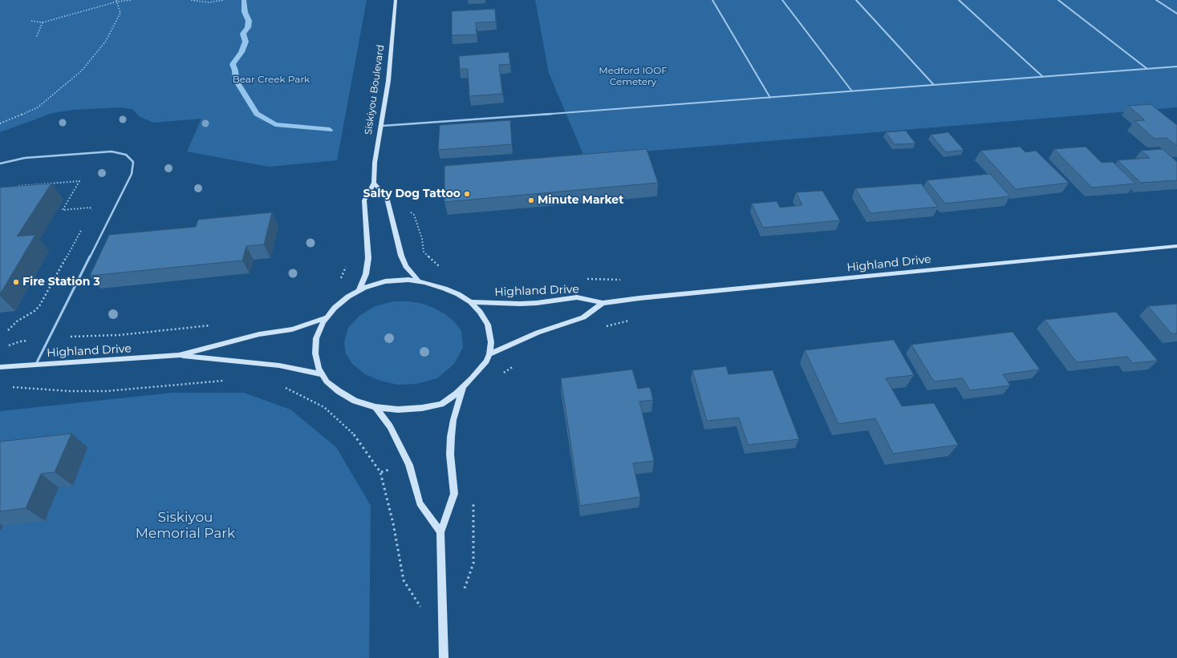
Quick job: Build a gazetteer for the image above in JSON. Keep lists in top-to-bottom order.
{
  "streets": {
    "main road": ["Siskiyou Boulevard", "Highland Drive"]
  },
  "parks": ["Medford IOOF Cemetery", "Bear Creek Park", "Siskiyou Memorial Park"],
  "places": ["Salty Dog Tattoo", "Minute Market", "Fire Station 3"]
}
